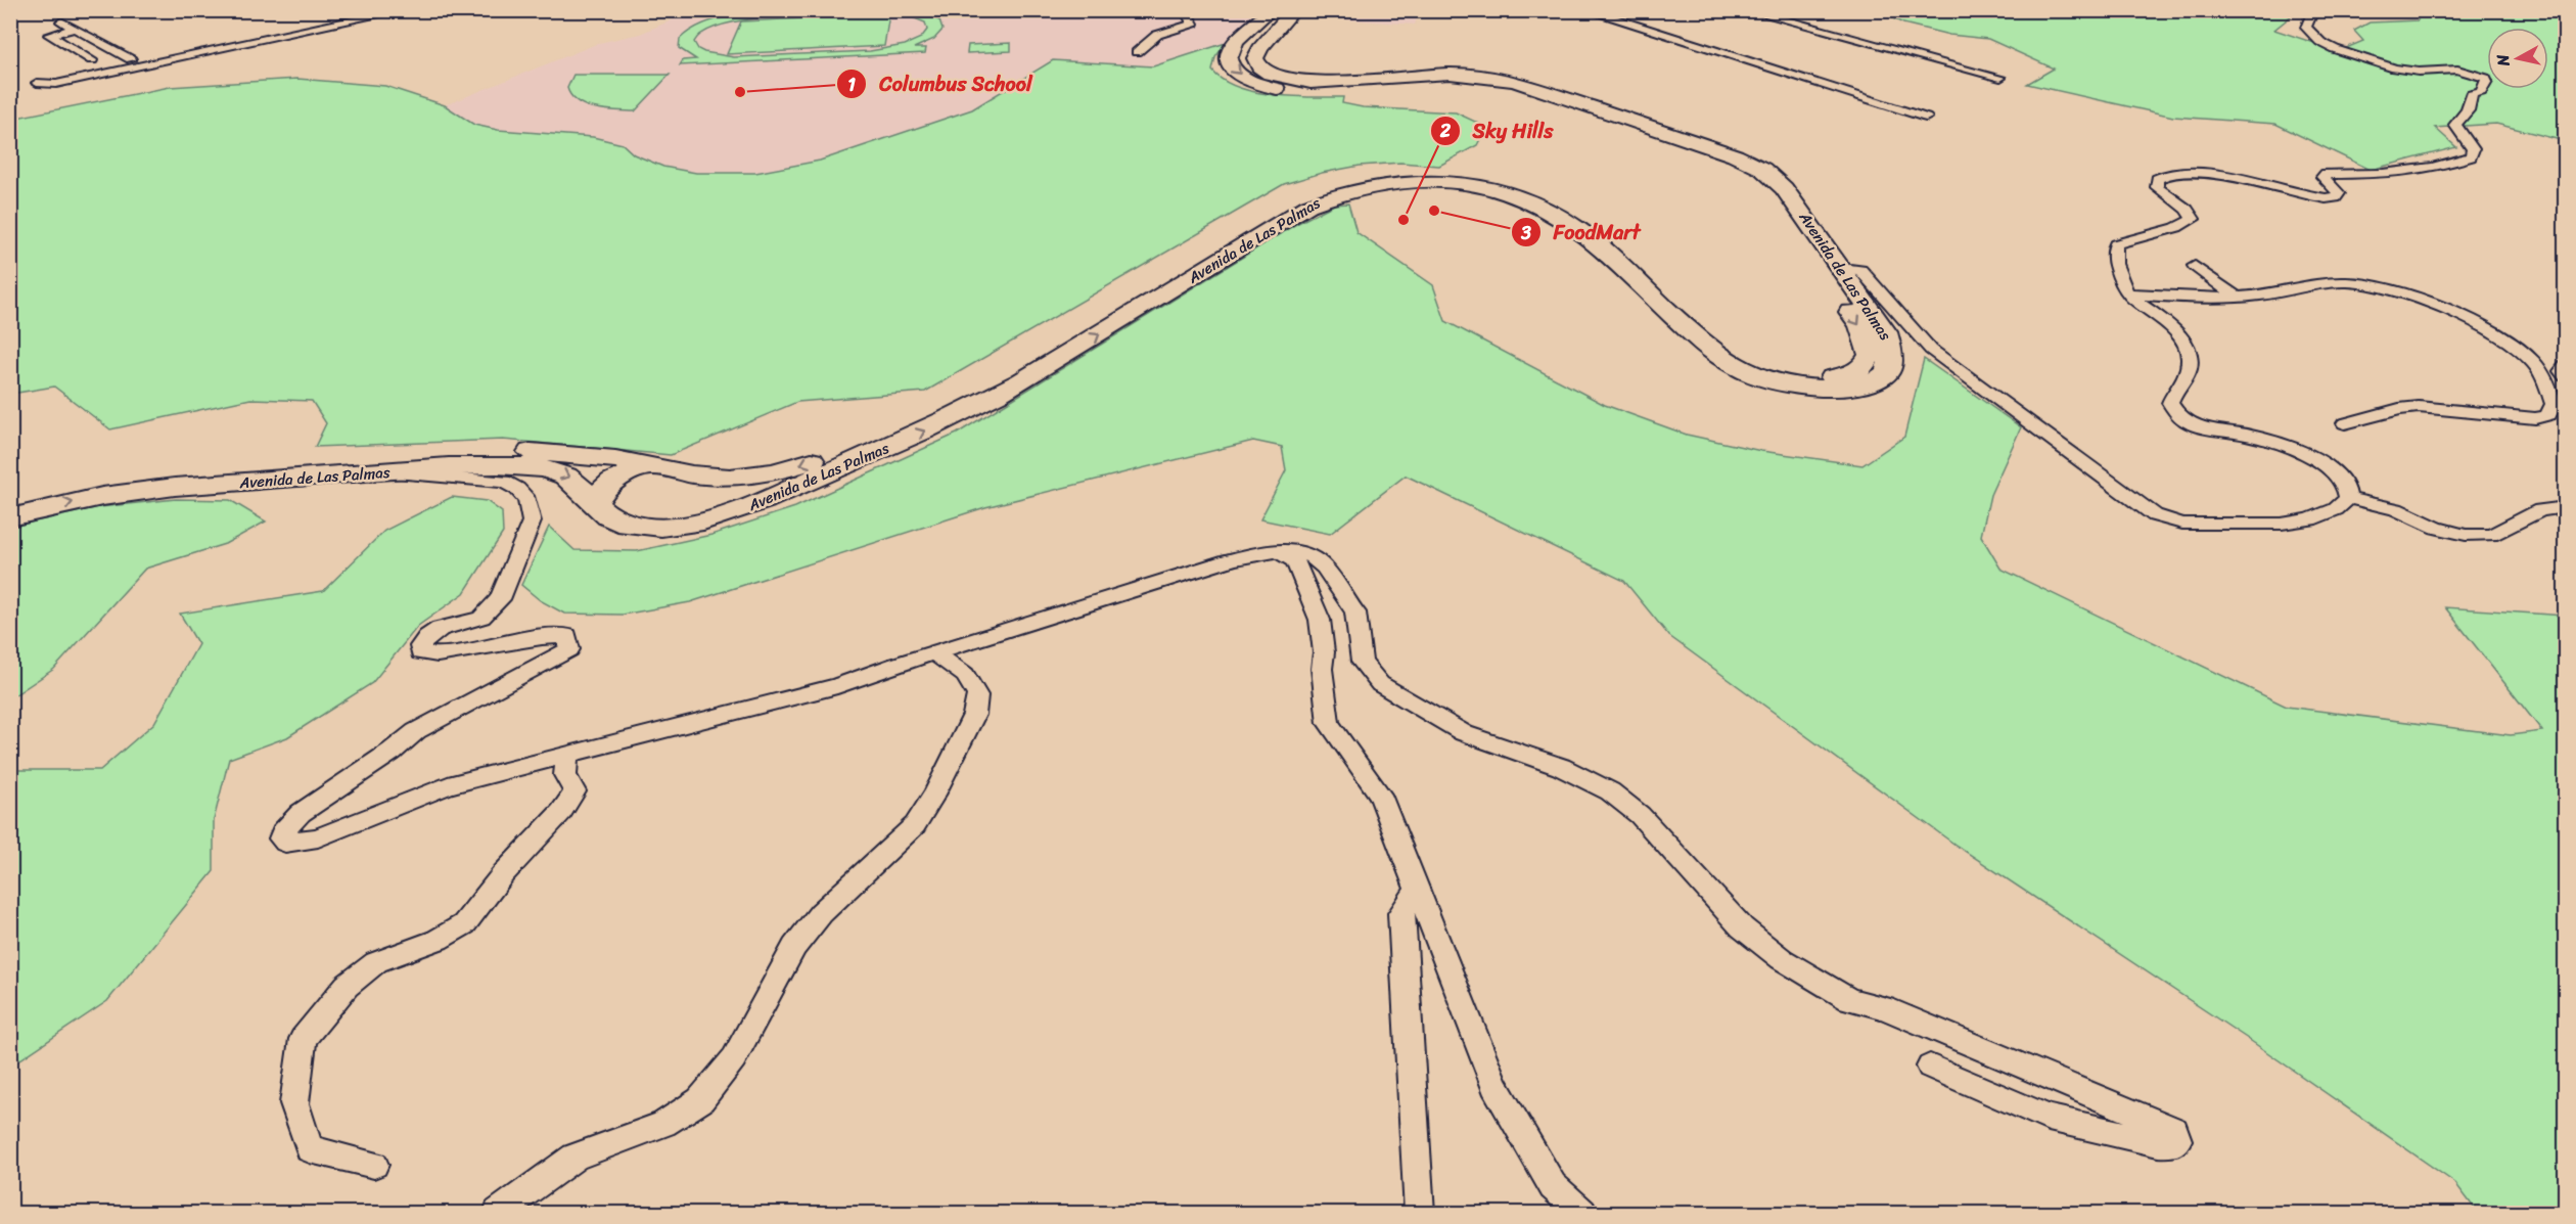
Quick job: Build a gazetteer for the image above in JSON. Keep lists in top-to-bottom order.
{
  "streets": {
    "main road": ["Avenida de Las Palmas"]
  },
  "places": ["Columbus School", "FoodMart", "Sky Hills"],
  "north": "left"
}
